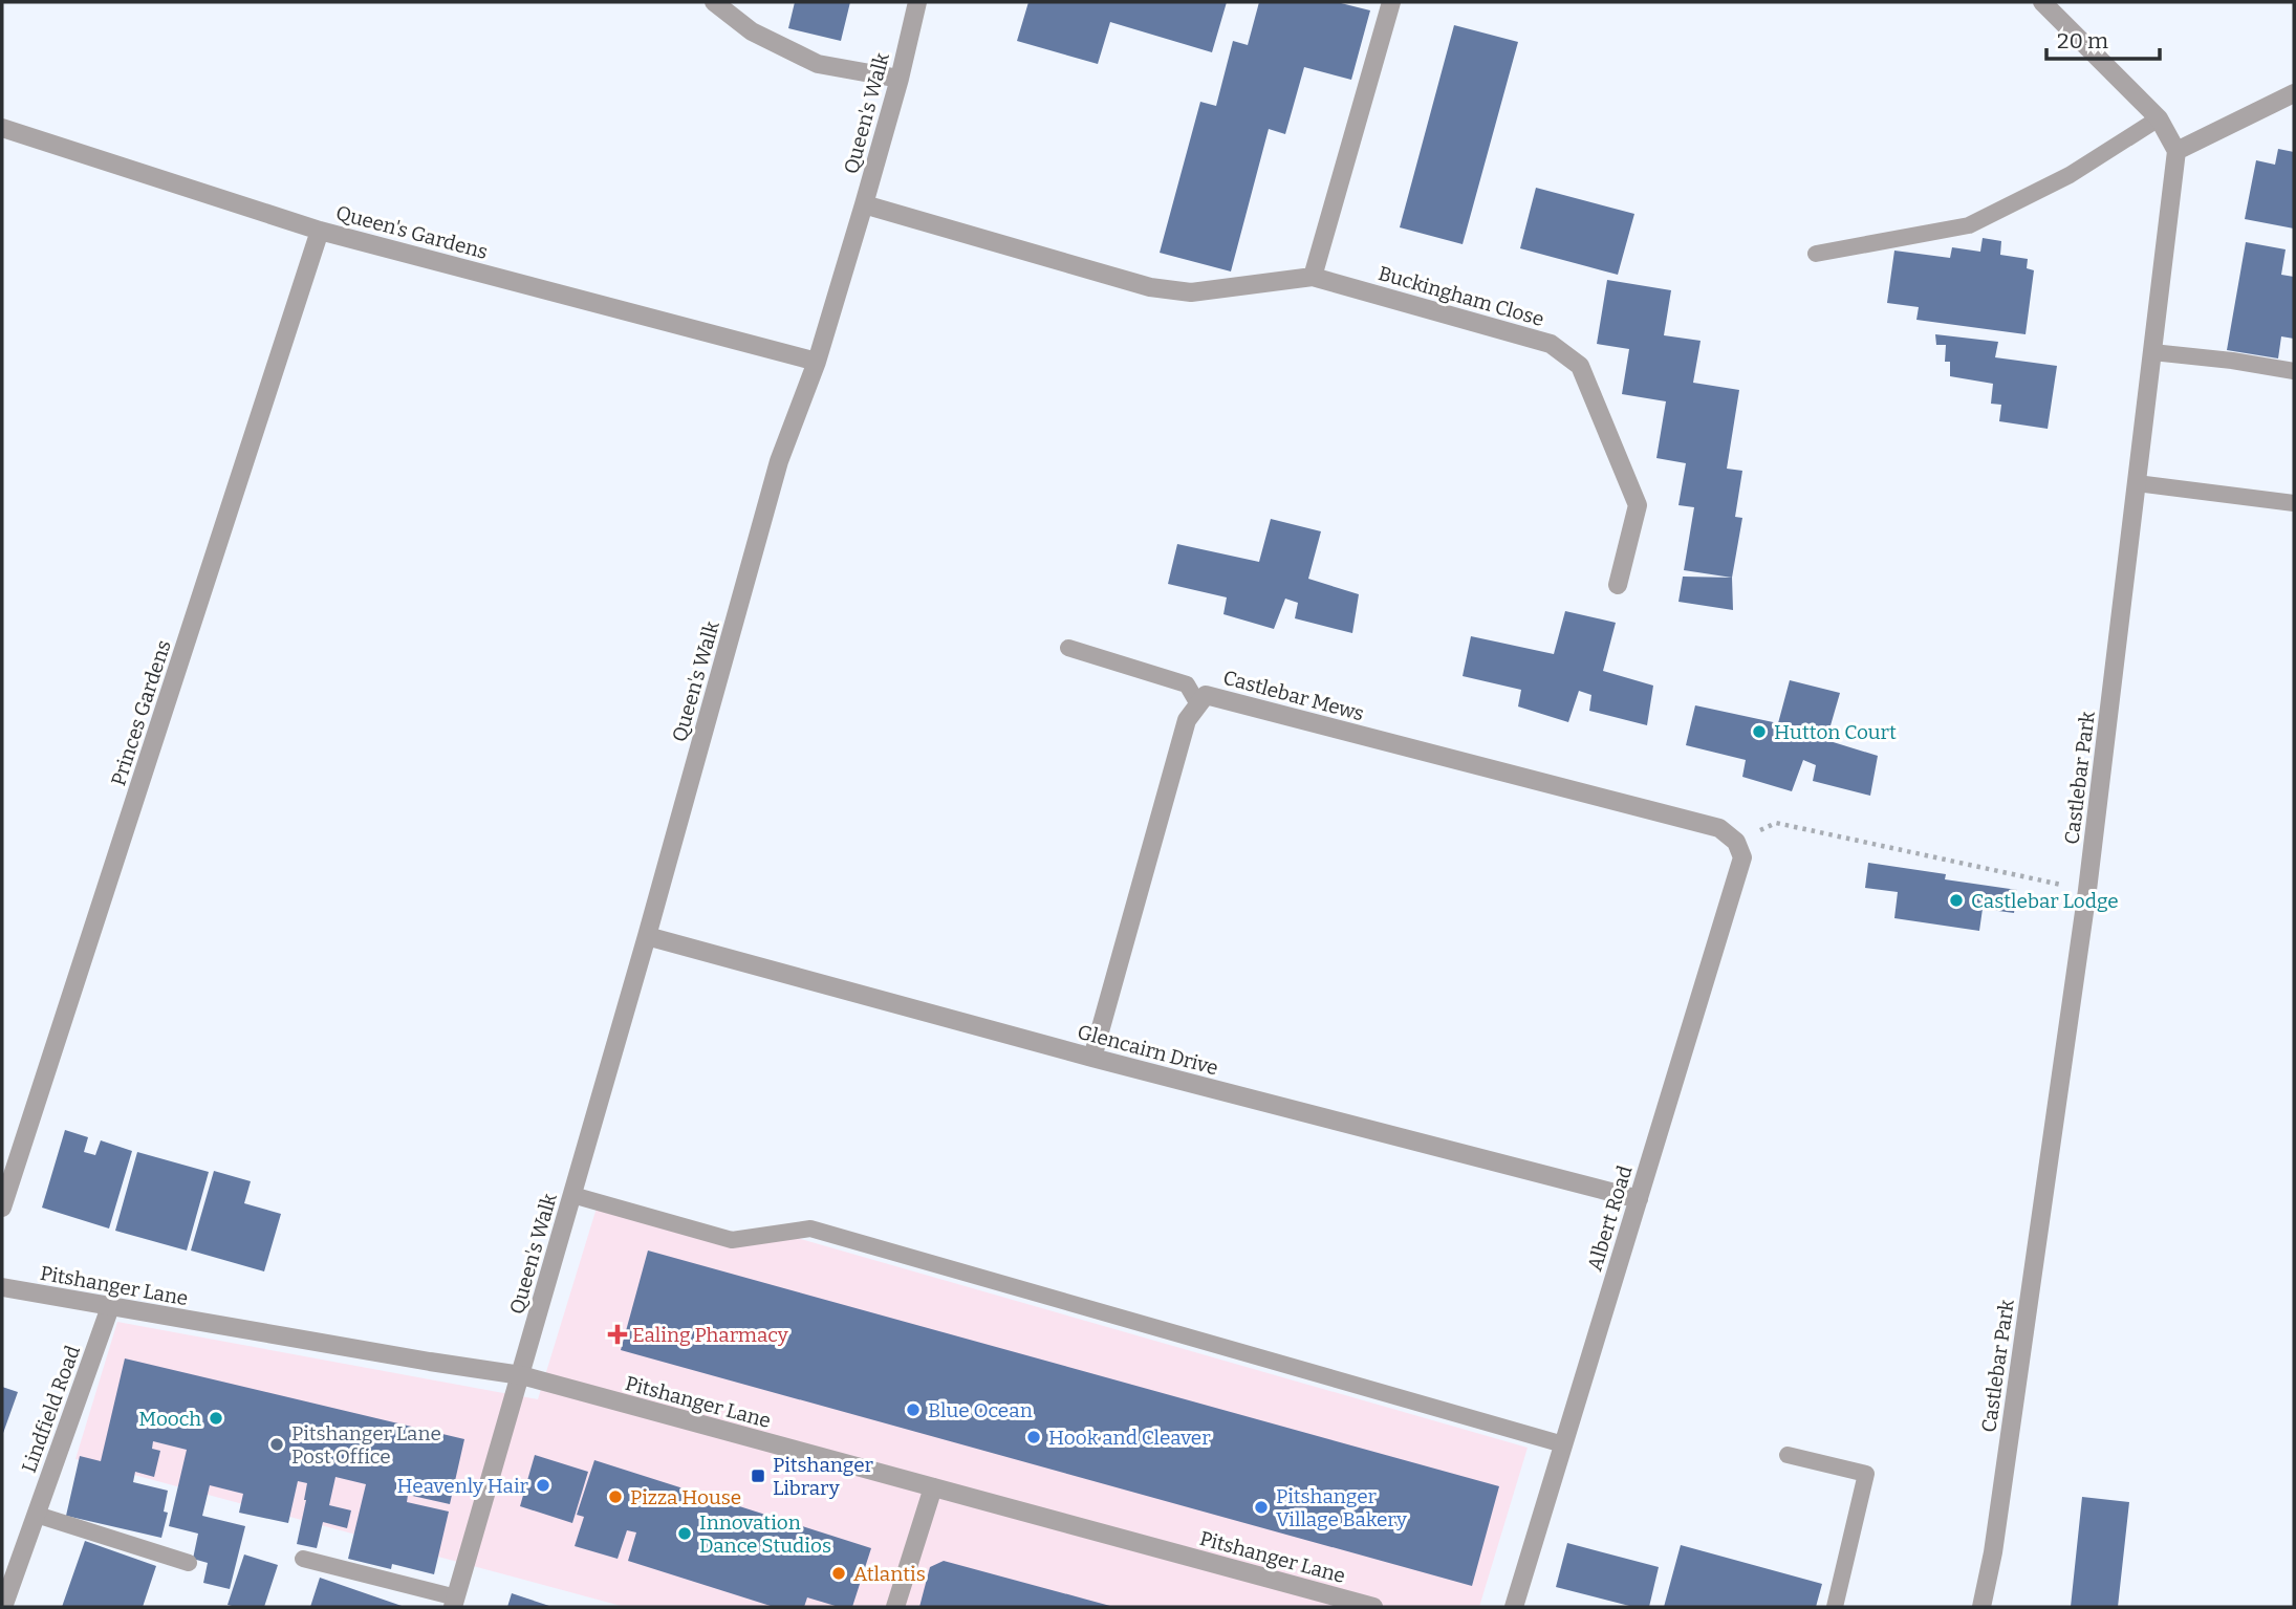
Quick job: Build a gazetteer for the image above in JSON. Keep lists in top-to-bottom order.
{
  "streets": {
    "street": [
      "Queen's Walk",
      "Queen's Gardens",
      "Buckingham Close",
      "Castlebar Mews",
      "Princes Gardens",
      "Castlebar Park",
      "Glencairn Drive",
      "Albert Road",
      "Pitshanger Lane",
      "Lindfield Road"
    ]
  },
  "crossings": [
    ["Queen's Walk", "Queen's Gardens"],
    ["Queen's Walk", "Buckingham Close"],
    ["Queen's Walk", "Glencairn Drive"],
    ["Queen's Walk", "Pitshanger Lane"],
    ["Queen's Gardens", "Princes Gardens"],
    ["Castlebar Mews", "Glencairn Drive"],
    ["Castlebar Mews", "Albert Road"],
    ["Glencairn Drive", "Albert Road"],
    ["Pitshanger Lane", "Lindfield Road"]
  ],
  "places": {
    "other": [
      "Hutton Court",
      "Castlebar Lodge",
      "Blue Ocean",
      "Mooch",
      "Hook and Cleaver",
      "Pitshanger Lane Post Office",
      "Heavenly Hair",
      "Pizza House",
      "Pitshanger Village Bakery",
      "Innovation Dance Studios",
      "Atlantis"
    ],
    "health": ["Ealing Pharmacy"],
    "transit": ["Pitshanger Library"]
  },
  "scale_bar": "20 m"
}
